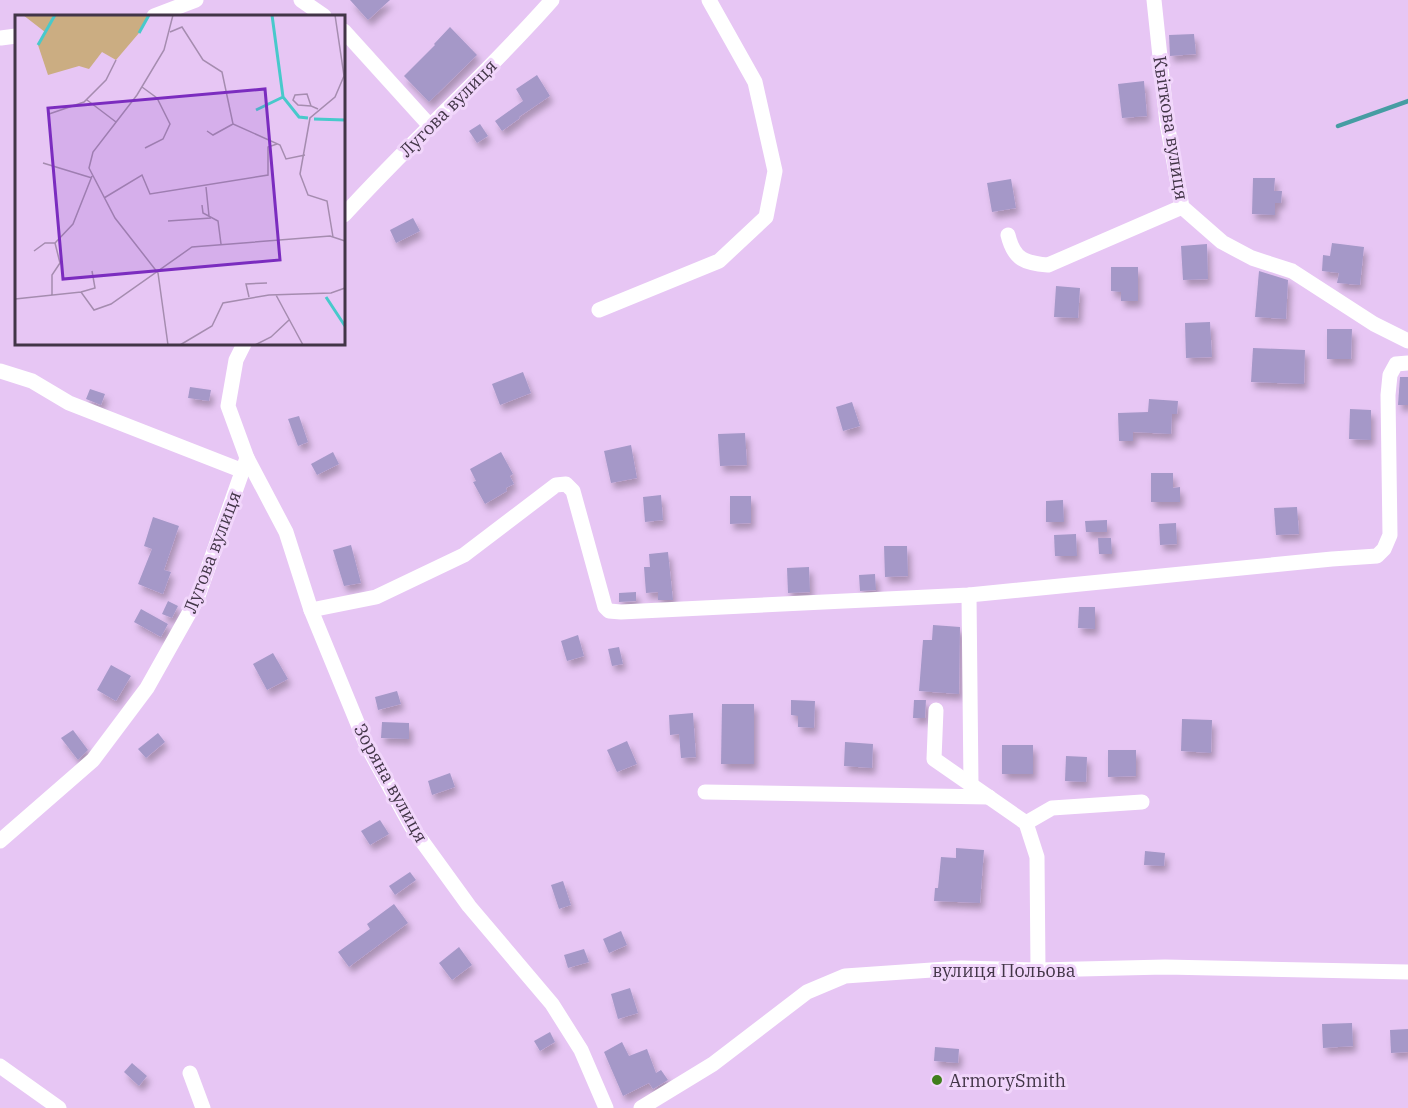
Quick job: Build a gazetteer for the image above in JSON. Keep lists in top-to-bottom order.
{
  "streets": {
    "street": [
      "Лугова вулиця",
      "Квіткова вулиця",
      "Зоряна вулиця",
      "вулиця Польова"
    ]
  },
  "crossings": [
    ["Лугова вулиця", "Зоряна вулиця"]
  ],
  "places": ["ArmorySmith"]
}
